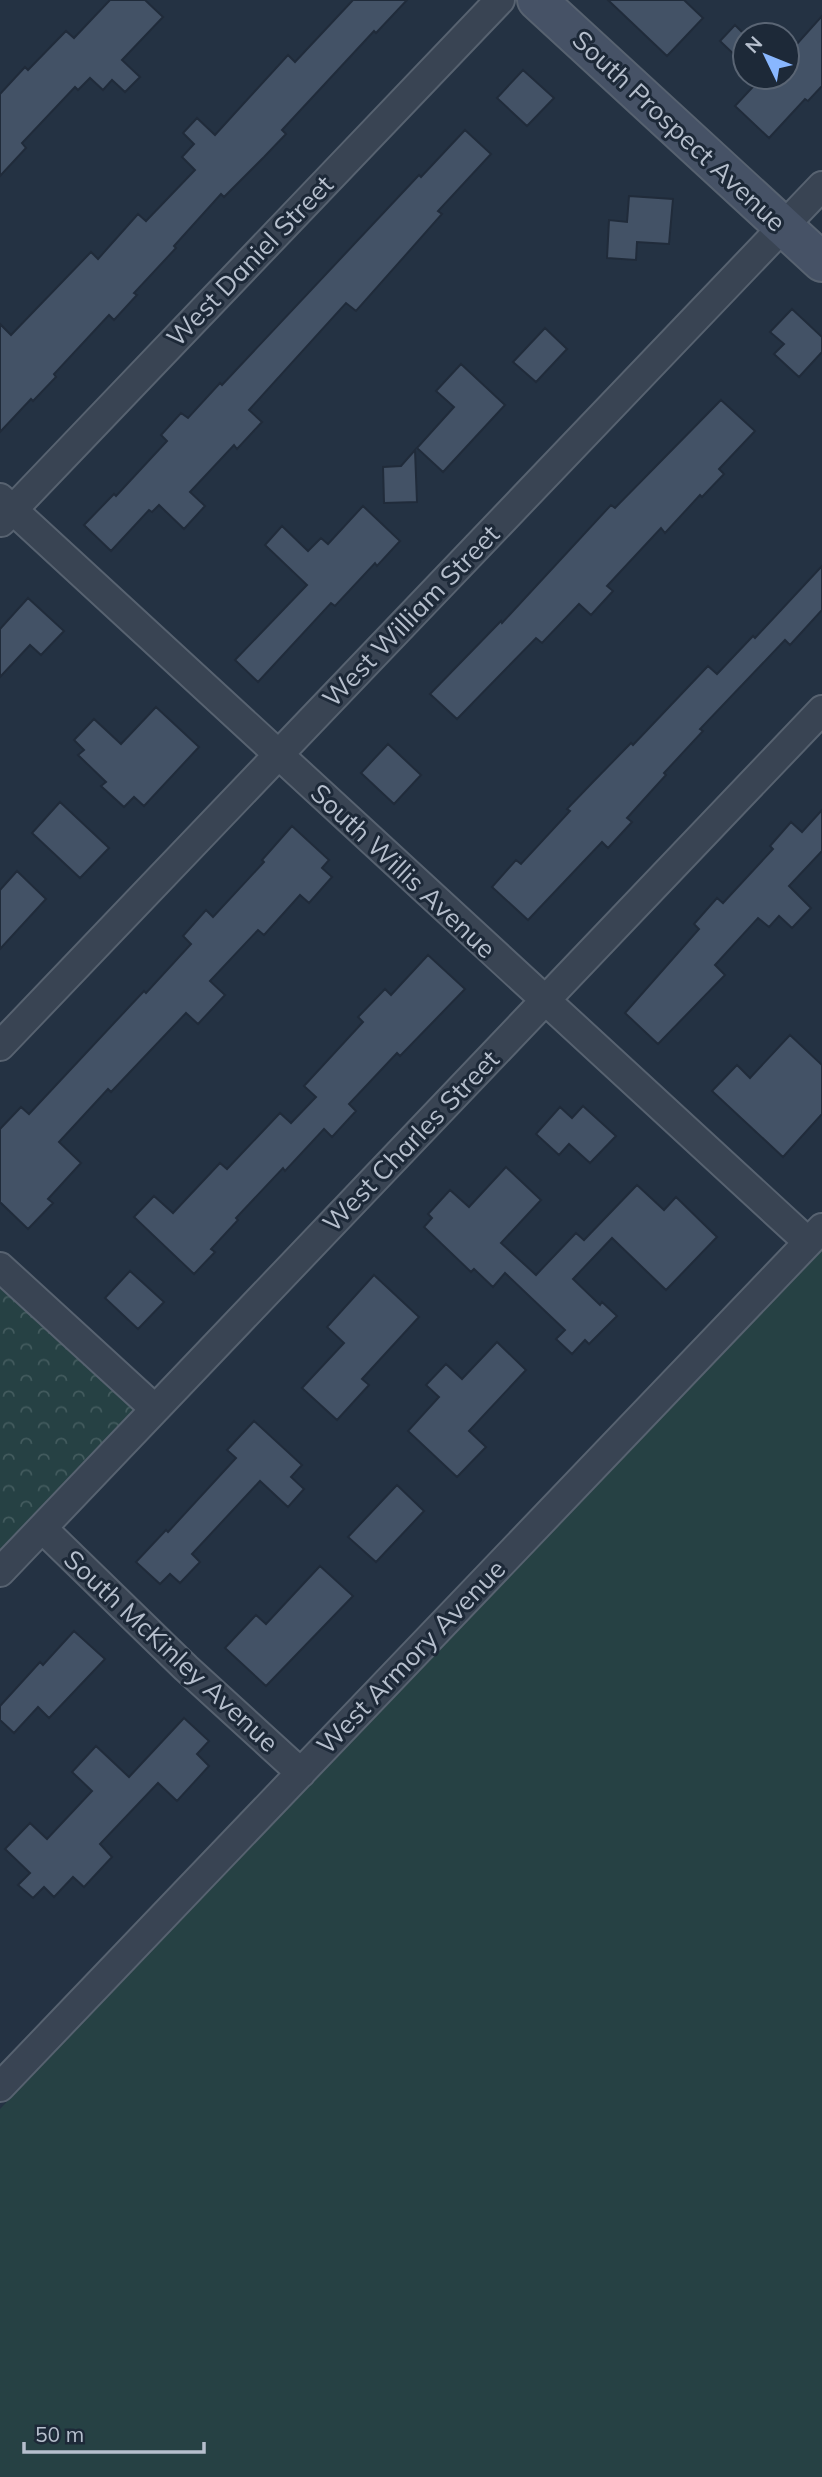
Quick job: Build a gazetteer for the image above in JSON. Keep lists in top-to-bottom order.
{
  "streets": {
    "main road": ["South Prospect Avenue"],
    "street": [
      "West Daniel Street",
      "West William Street",
      "South Willis Avenue",
      "West Charles Street",
      "South McKinley Avenue",
      "West Armory Avenue"
    ]
  },
  "crossings": [
    ["South Prospect Avenue", "West William Street"],
    ["West Daniel Street", "South Willis Avenue"],
    ["West William Street", "South Willis Avenue"],
    ["South Willis Avenue", "West Charles Street"],
    ["South Willis Avenue", "West Armory Avenue"],
    ["West Charles Street", "South McKinley Avenue"],
    ["South McKinley Avenue", "West Armory Avenue"]
  ],
  "scale_bar": "50 m",
  "north": "top left"
}
